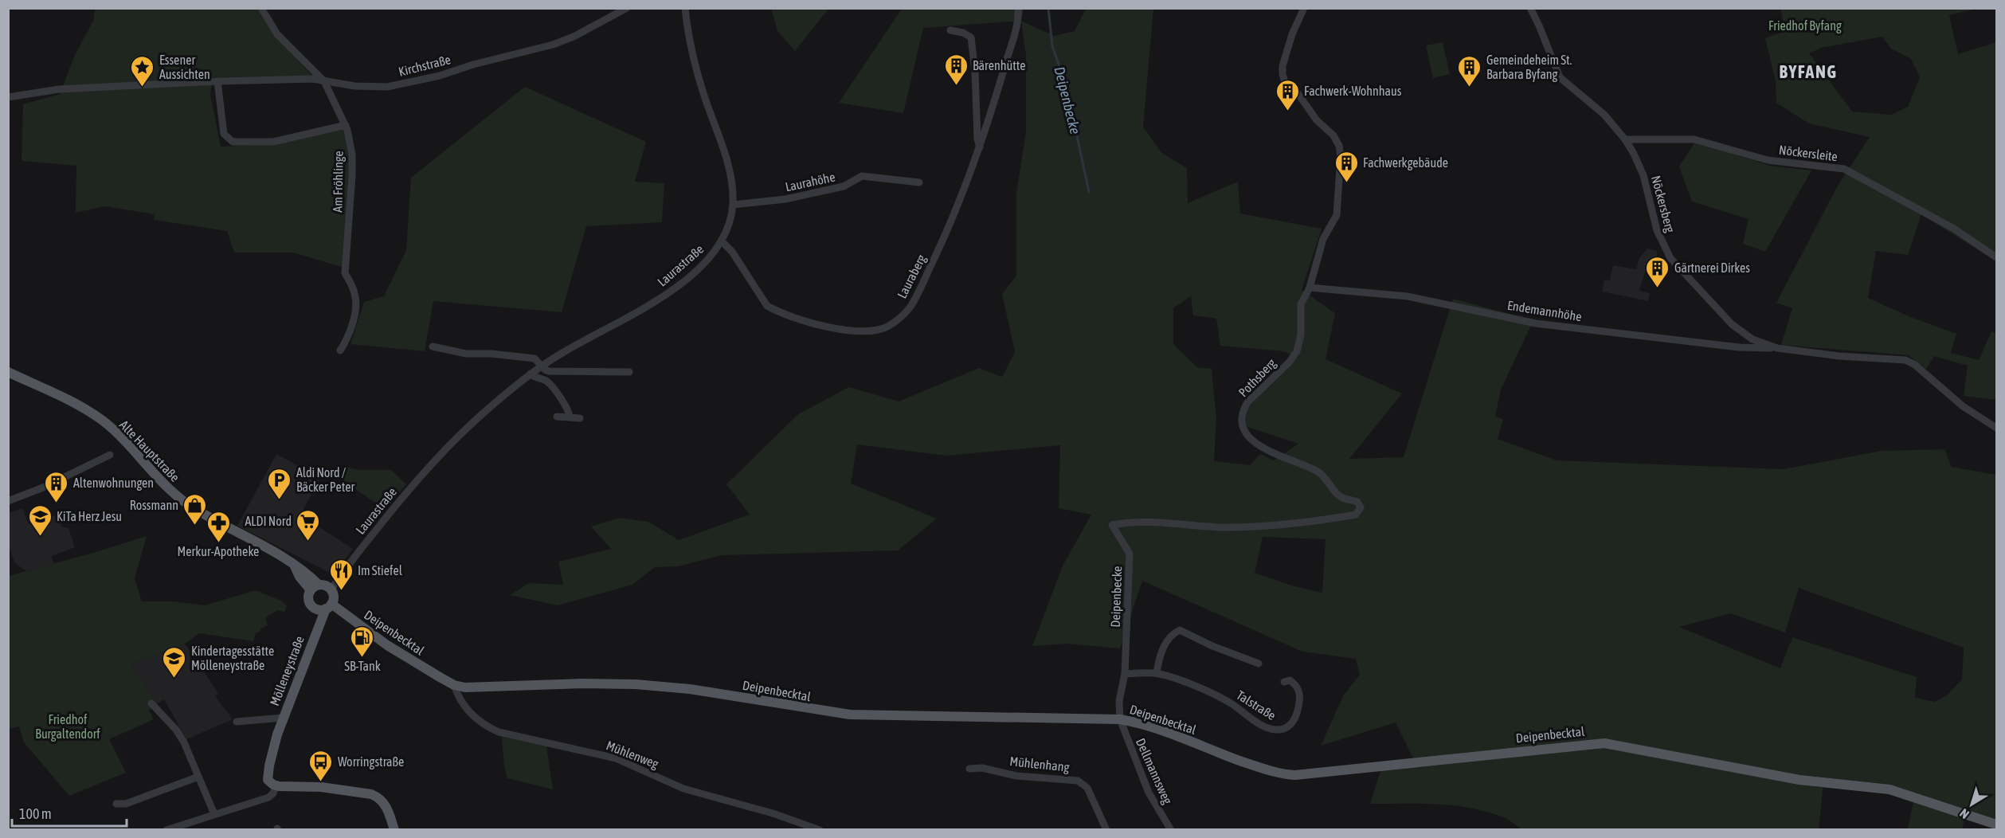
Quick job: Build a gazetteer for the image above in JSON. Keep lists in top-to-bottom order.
{
  "streets": {
    "main road": ["Alte Hauptstraße", "Deipenbecktal", "Mölleneystraße"],
    "street": [
      "Kirchstraße",
      "Nöckersleite",
      "Am Fröhlinge",
      "Laurahöhe",
      "Nöckersberg",
      "Laurastraße",
      "Lauraberg",
      "Endemannhöhe",
      "Pothsberg",
      "Deipenbecke",
      "Talstraße",
      "Mühlenweg",
      "Mühlenhang",
      "Dellmannsweg"
    ]
  },
  "crossings": [
    ["Kirchstraße", "Am Fröhlinge"],
    ["Nöckersleite", "Nöckersberg"],
    ["Laurahöhe", "Laurastraße"],
    ["Nöckersberg", "Endemannhöhe"],
    ["Laurastraße", "Lauraberg"],
    ["Laurastraße", "Alte Hauptstraße"],
    ["Laurastraße", "Deipenbecktal"],
    ["Laurastraße", "Mölleneystraße"],
    ["Endemannhöhe", "Pothsberg"],
    ["Pothsberg", "Deipenbecke"],
    ["Alte Hauptstraße", "Deipenbecktal"],
    ["Alte Hauptstraße", "Mölleneystraße"],
    ["Deipenbecke", "Talstraße"],
    ["Deipenbecktal", "Mölleneystraße"],
    ["Deipenbecktal", "Mühlenweg"],
    ["Deipenbecktal", "Dellmannsweg"]
  ],
  "districts": ["BYFANG"],
  "water": ["Deipenbecke"],
  "parks": ["Friedhof Byfang", "Friedhof Burgaltendorf"],
  "places": {
    "building": [
      "Bärenhütte",
      "Gemeindeheim St. Barbara Byfang",
      "Fachwerk-Wohnhaus",
      "Fachwerkgebäude",
      "Gärtnerei Dirkes",
      "Altenwohnungen"
    ],
    "place": ["Essener Aussichten"],
    "parking": ["Aldi Nord / Bäcker Peter"],
    "shop": ["Rossmann"],
    "school or university": ["KiTa Herz Jesu", "Kindertagesstätte Mölleneystraße"],
    "supermarket": ["ALDI Nord"],
    "pharmacy": ["Merkur-Apotheke"],
    "restaurant": ["Im Stiefel"],
    "fuel station": ["SB-Tank"],
    "bus stop": ["Worringstraße"]
  },
  "scale_bar": "100 m",
  "north": "bottom left"
}
